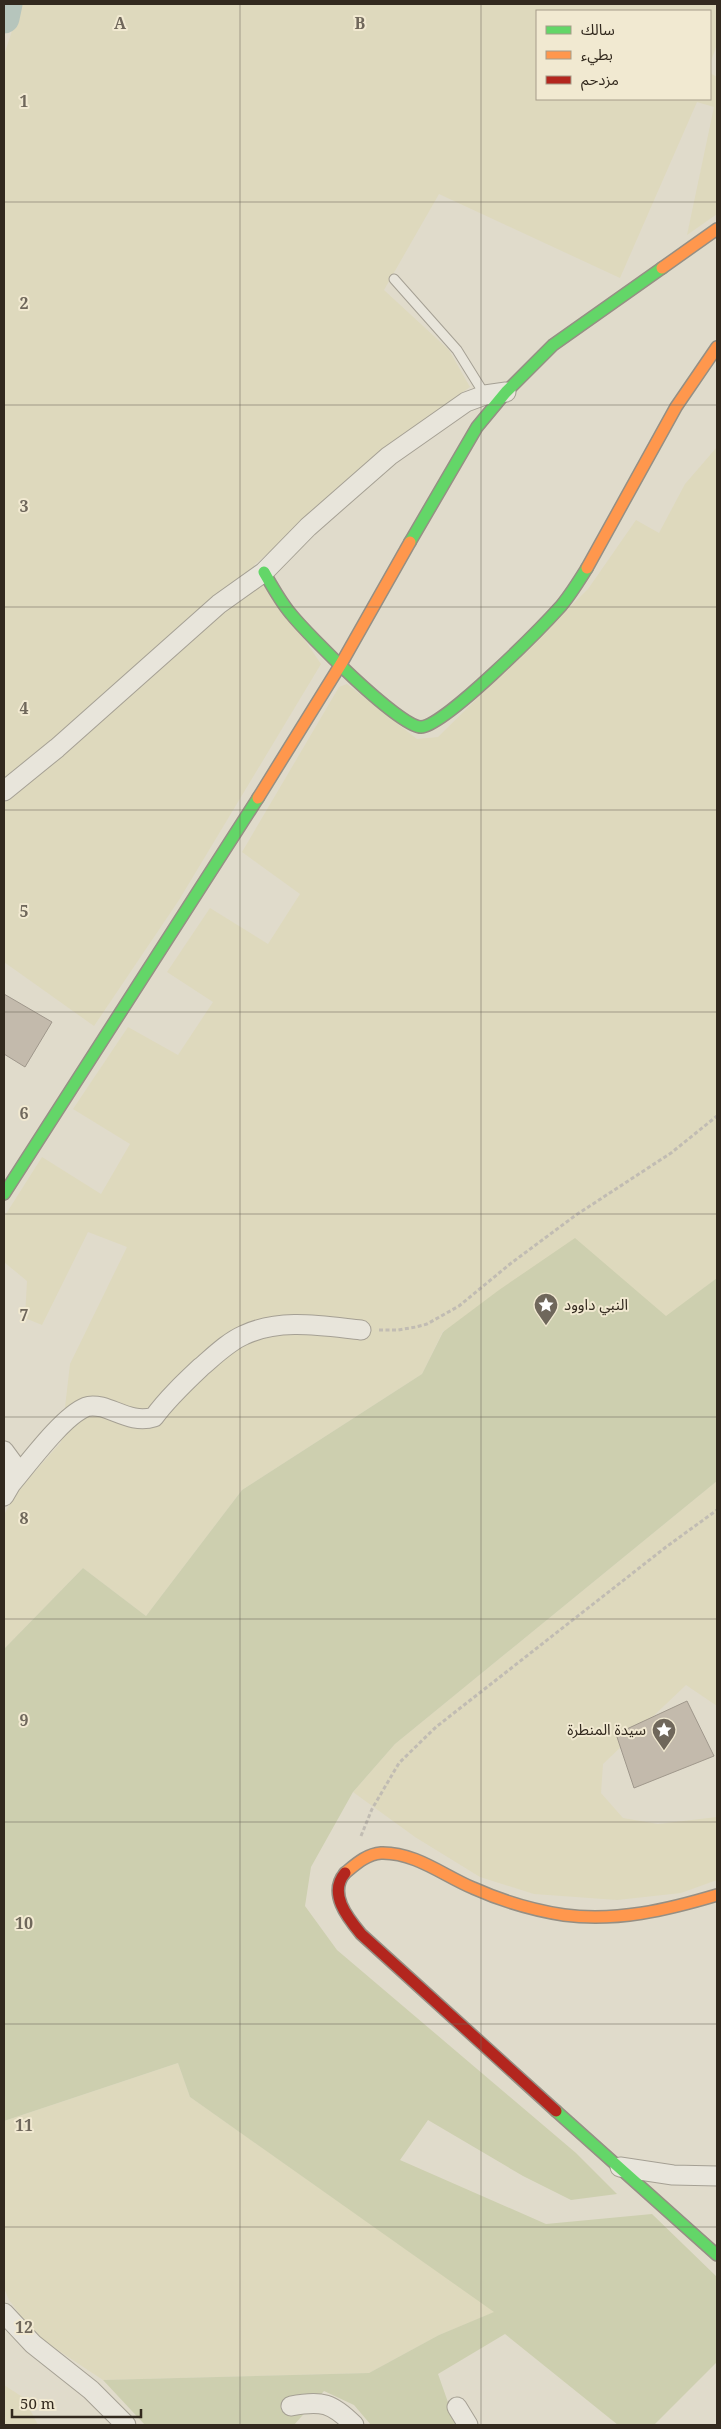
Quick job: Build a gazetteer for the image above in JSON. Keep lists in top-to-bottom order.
{
  "places": {
    "place": ["النبي داوود", "سيدة المنطرة"]
  },
  "legend": ["سالك", "بطيء", "مزدحم"],
  "scale_bar": "50 m",
  "grid": {
    "columns": ["A", "B"],
    "rows": [
      "1",
      "2",
      "3",
      "4",
      "5",
      "6",
      "7",
      "8",
      "9",
      "10",
      "11",
      "12"
    ]
  }
}
